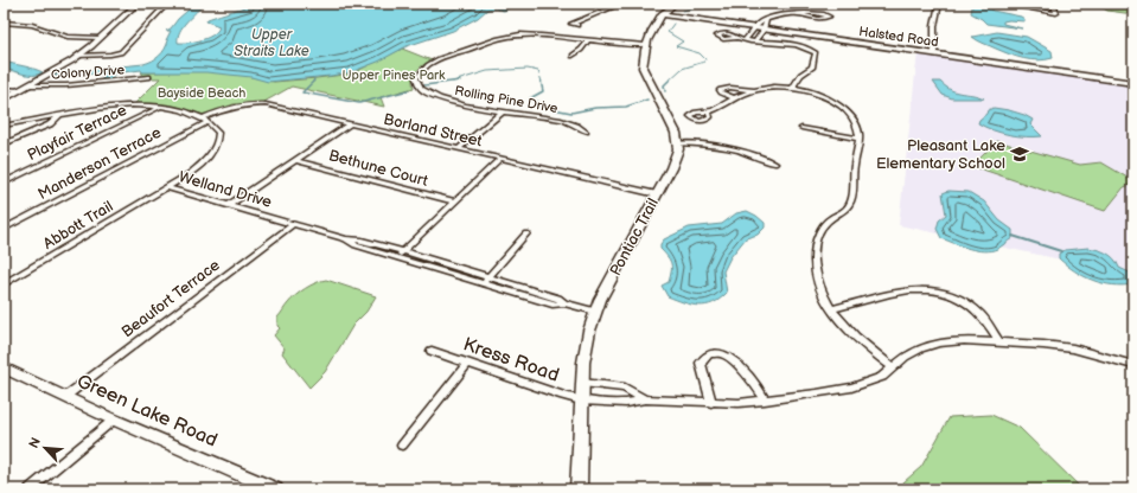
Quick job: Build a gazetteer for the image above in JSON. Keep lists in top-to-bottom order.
{
  "streets": {
    "street": [
      "Halsted Road",
      "Colony Drive",
      "Rolling Pine Drive",
      "Borland Street",
      "Playfair Terrace",
      "Manderson Terrace",
      "Bethune Court",
      "Welland Drive",
      "Abbott Trail",
      "Pontiac Trail",
      "Beaufort Terrace",
      "Kress Road",
      "Green Lake Road"
    ]
  },
  "crossings": [
    ["Borland Street", "Manderson Terrace"],
    ["Borland Street", "Welland Drive"],
    ["Borland Street", "Pontiac Trail"],
    ["Manderson Terrace", "Welland Drive"],
    ["Welland Drive", "Abbott Trail"],
    ["Welland Drive", "Pontiac Trail"],
    ["Welland Drive", "Beaufort Terrace"],
    ["Pontiac Trail", "Kress Road"],
    ["Beaufort Terrace", "Green Lake Road"]
  ],
  "water": ["Upper Straits Lake"],
  "parks": ["Upper Pines Park", "Bayside Beach"],
  "places": {
    "school or university": ["Pleasant Lake Elementary School"]
  },
  "north": "top left"
}
